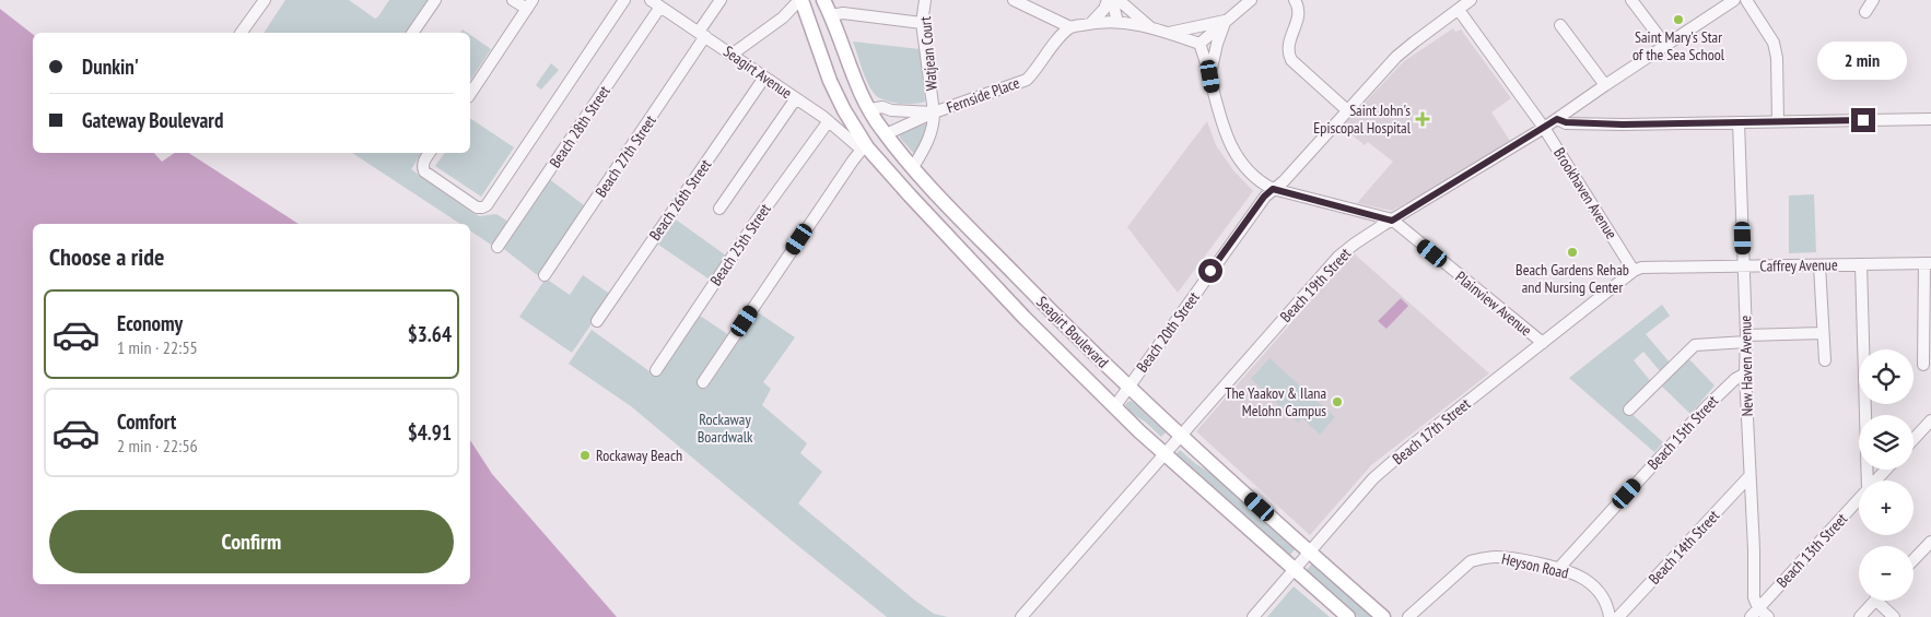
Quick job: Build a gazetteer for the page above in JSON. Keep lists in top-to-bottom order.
{
  "streets": {
    "main road": ["Seagirt Boulevard"],
    "street": [
      "Watjean Court",
      "Seagirt Avenue",
      "Fernside Place",
      "Beach 28th Street",
      "Beach 27th Street",
      "Brookhaven Avenue",
      "Beach 26th Street",
      "Beach 25th Street",
      "Caffrey Avenue",
      "Beach 19th Street",
      "Plainview Avenue",
      "Beach 20th Street",
      "New Haven Avenue",
      "Beach 17th Street",
      "Beach 15th Street",
      "Beach 14th Street",
      "Beach 13th Street",
      "Heyson Road"
    ]
  },
  "crossings": [
    ["Watjean Court", "Fernside Place"],
    ["Watjean Court", "Seagirt Boulevard"],
    ["Seagirt Avenue", "Beach 28th Street"],
    ["Seagirt Avenue", "Beach 27th Street"],
    ["Seagirt Avenue", "Beach 26th Street"],
    ["Seagirt Avenue", "Beach 25th Street"],
    ["Seagirt Avenue", "Seagirt Boulevard"],
    ["Fernside Place", "Seagirt Boulevard"],
    ["Brookhaven Avenue", "Caffrey Avenue"],
    ["Brookhaven Avenue", "Beach 19th Street"],
    ["Brookhaven Avenue", "Beach 20th Street"],
    ["Brookhaven Avenue", "Beach 17th Street"],
    ["Caffrey Avenue", "New Haven Avenue"],
    ["Caffrey Avenue", "Beach 17th Street"],
    ["Beach 19th Street", "Plainview Avenue"],
    ["Beach 19th Street", "Seagirt Boulevard"],
    ["Plainview Avenue", "Beach 20th Street"],
    ["Plainview Avenue", "Beach 17th Street"],
    ["Seagirt Boulevard", "Beach 20th Street"],
    ["Seagirt Boulevard", "Beach 17th Street"],
    ["New Haven Avenue", "Beach 15th Street"],
    ["New Haven Avenue", "Beach 14th Street"],
    ["New Haven Avenue", "Beach 13th Street"],
    ["Beach 15th Street", "Heyson Road"]
  ],
  "parks": ["Rockaway Boardwalk"],
  "places": {
    "other": [
      "Saint Mary's Star of the Sea School",
      "Beach Gardens Rehab and Nursing Center",
      "The Yaakov & Ilana Melohn Campus",
      "Rockaway Beach"
    ],
    "health": ["Saint John's Episcopal Hospital"]
  },
  "page": {
    "banner": ["Dunkin'", "Gateway Boulevard"],
    "bubble": "2 min",
    "heading": "Choose a ride",
    "list": [
      {
        "name": "Economy",
        "note": "1 min · 22:55",
        "value": "$3.64"
      },
      {
        "name": "Comfort",
        "note": "2 min · 22:56",
        "value": "$4.91"
      }
    ],
    "map_buttons": ["+", "−"],
    "buttons": "Confirm"
  }
}
